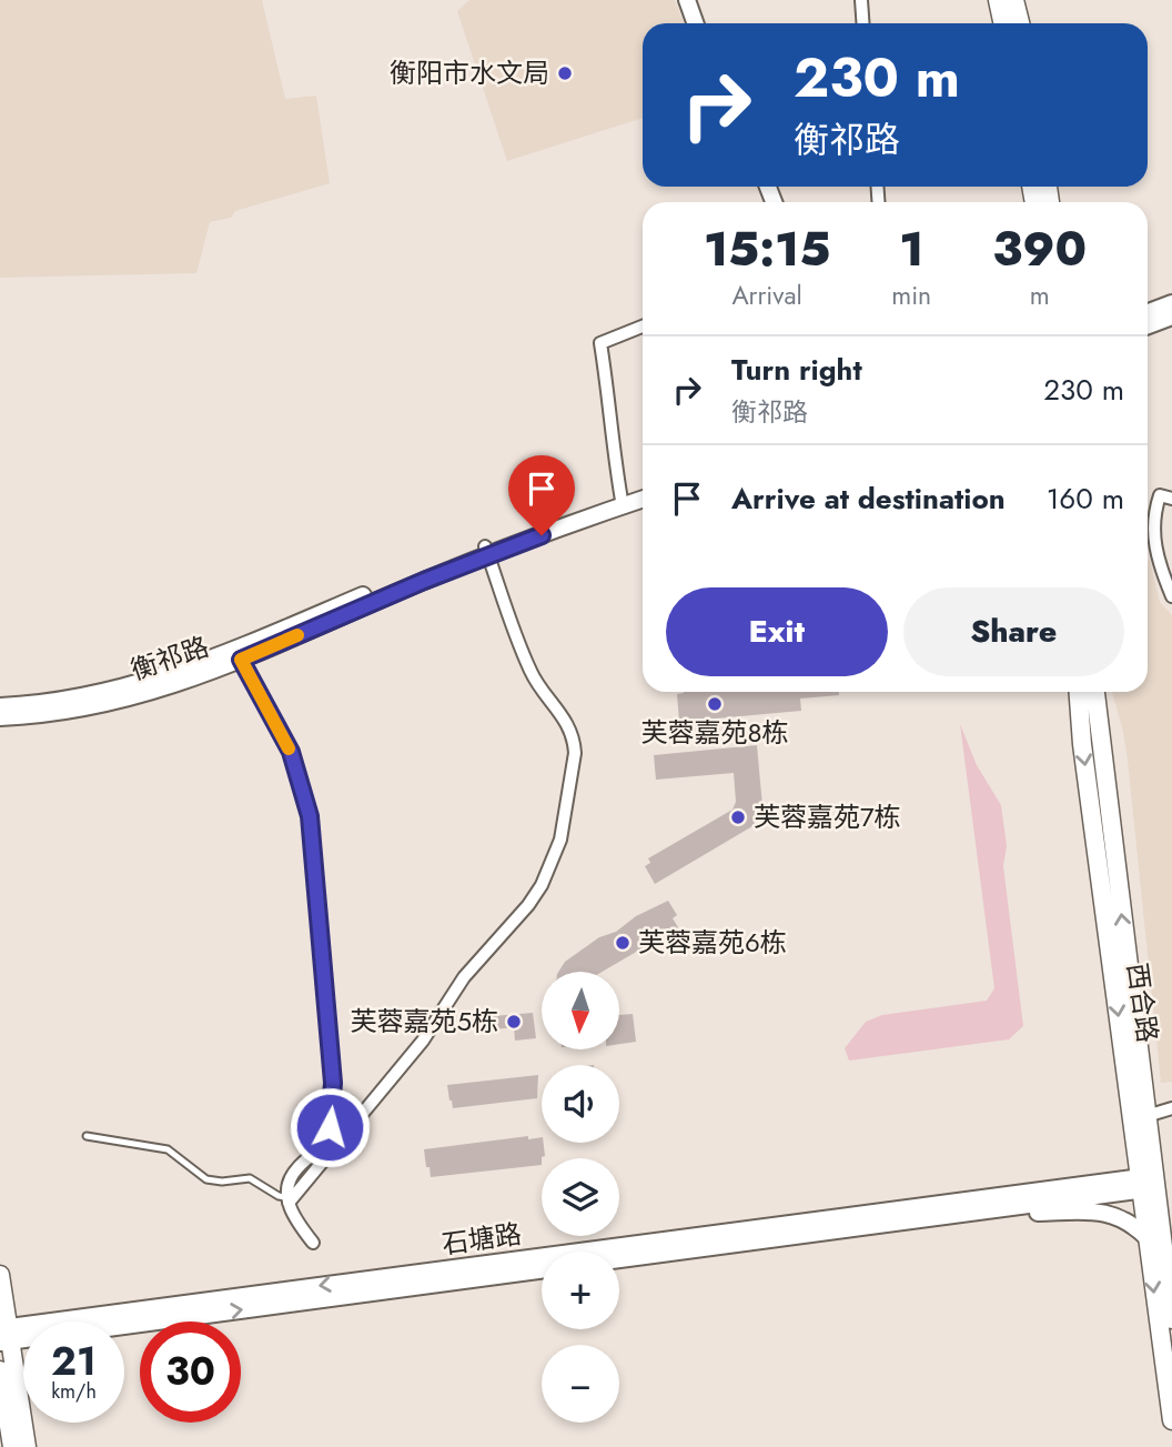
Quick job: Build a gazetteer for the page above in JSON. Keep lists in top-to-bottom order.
{
  "streets": {
    "main road": ["西合路"],
    "street": ["衡祁路", "石塘路"]
  },
  "crossings": [
    ["西合路", "石塘路"]
  ],
  "places": [
    "衡阳市水文局",
    "芙蓉嘉苑8栋",
    "芙蓉嘉苑7栋",
    "芙蓉嘉苑6栋",
    "芙蓉嘉苑5栋"
  ],
  "north": "bottom",
  "page": {
    "turn": ["230 m", "衡祁路"],
    "eta": [
      "15:15",
      "Arrival",
      "1",
      "min",
      "390",
      "m"
    ],
    "list": [
      {
        "name": "Turn right",
        "note": "衡祁路",
        "value": "230 m"
      },
      {
        "name": "Arrive at destination",
        "value": "160 m"
      }
    ],
    "buttons": ["Exit", "Share"],
    "map_buttons": ["+", "−"],
    "speed": "21 km/h",
    "limit": "30"
  }
}
